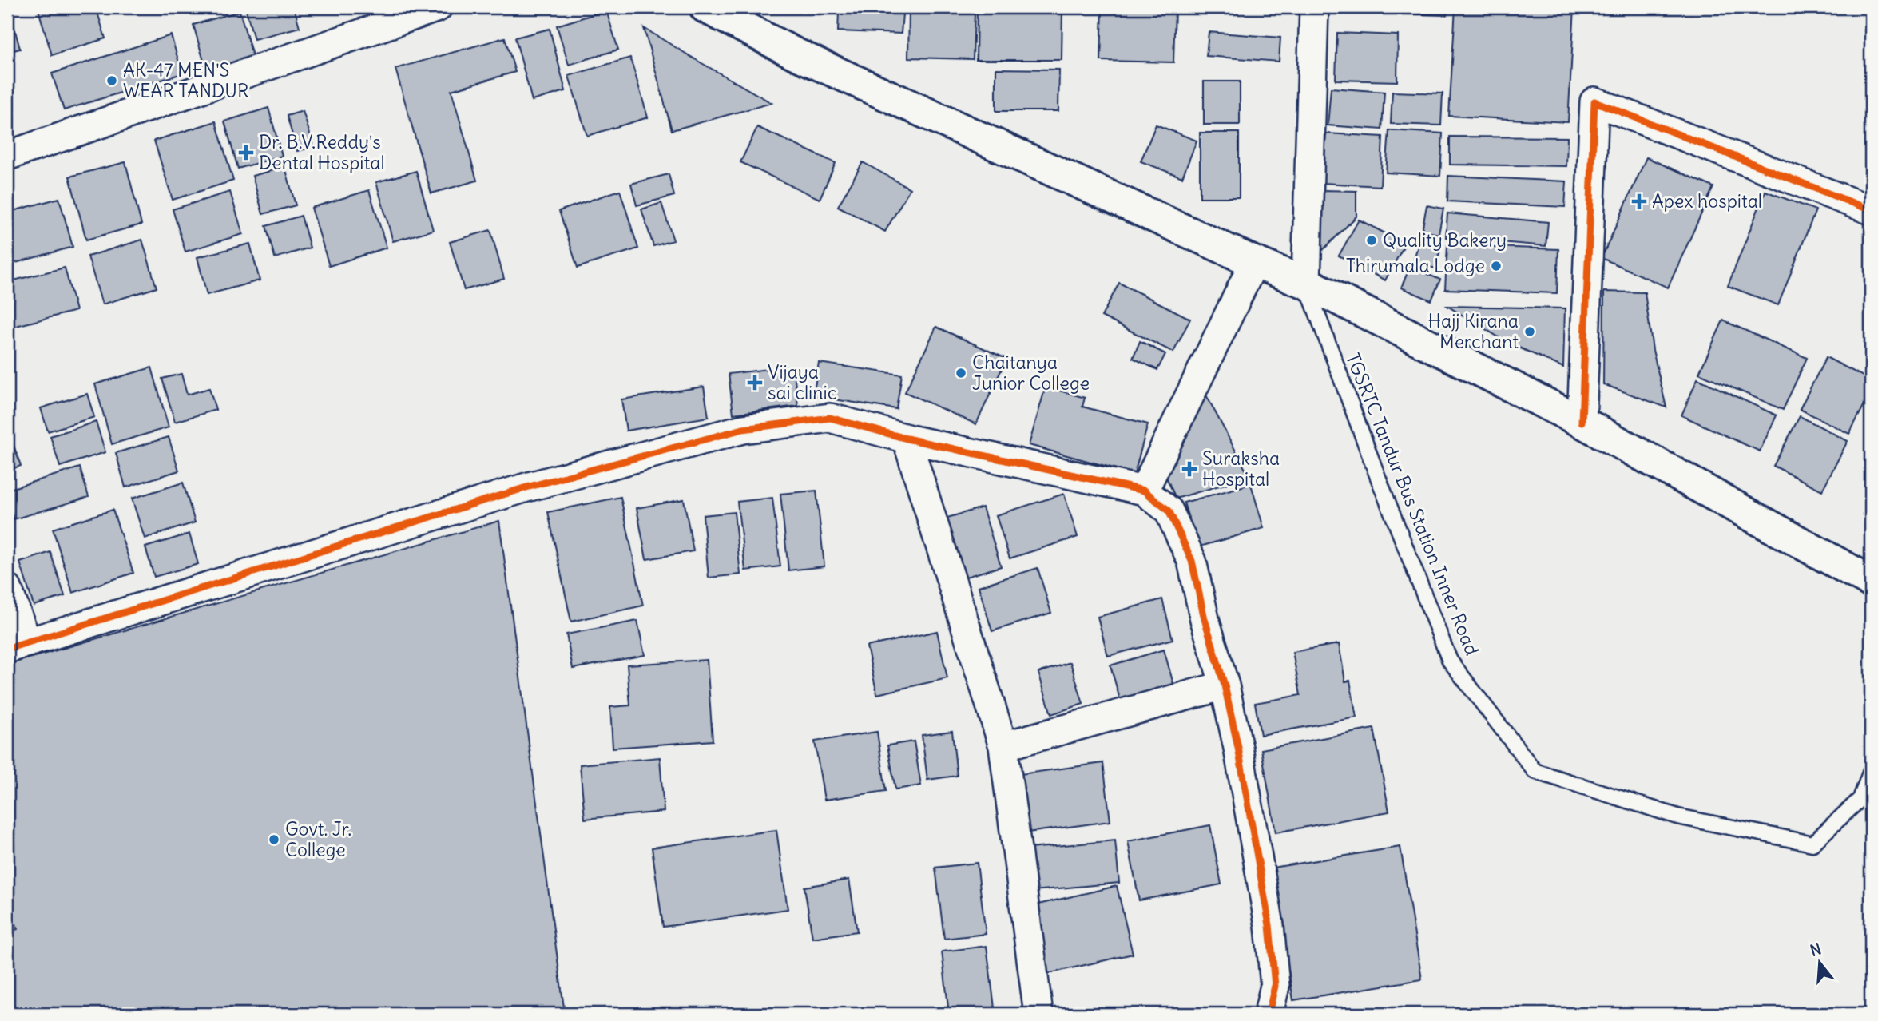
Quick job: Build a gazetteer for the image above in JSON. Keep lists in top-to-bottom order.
{
  "streets": {
    "lane": ["TGSRTC Tandur Bus Station Inner Road"]
  },
  "places": {
    "other": [
      "AK-47 MEN'S WEAR TANDUR",
      "Quality Bakery",
      "Thirumala Lodge",
      "Hajj Kirana Merchant",
      "Chaitanya Junior College",
      "Govt. Jr. College"
    ],
    "health": [
      "Dr. B.V.Reddy's Dental Hospital",
      "Apex hospital",
      "Vijaya sai clinic",
      "Suraksha Hospital"
    ]
  },
  "north": "top"
}
